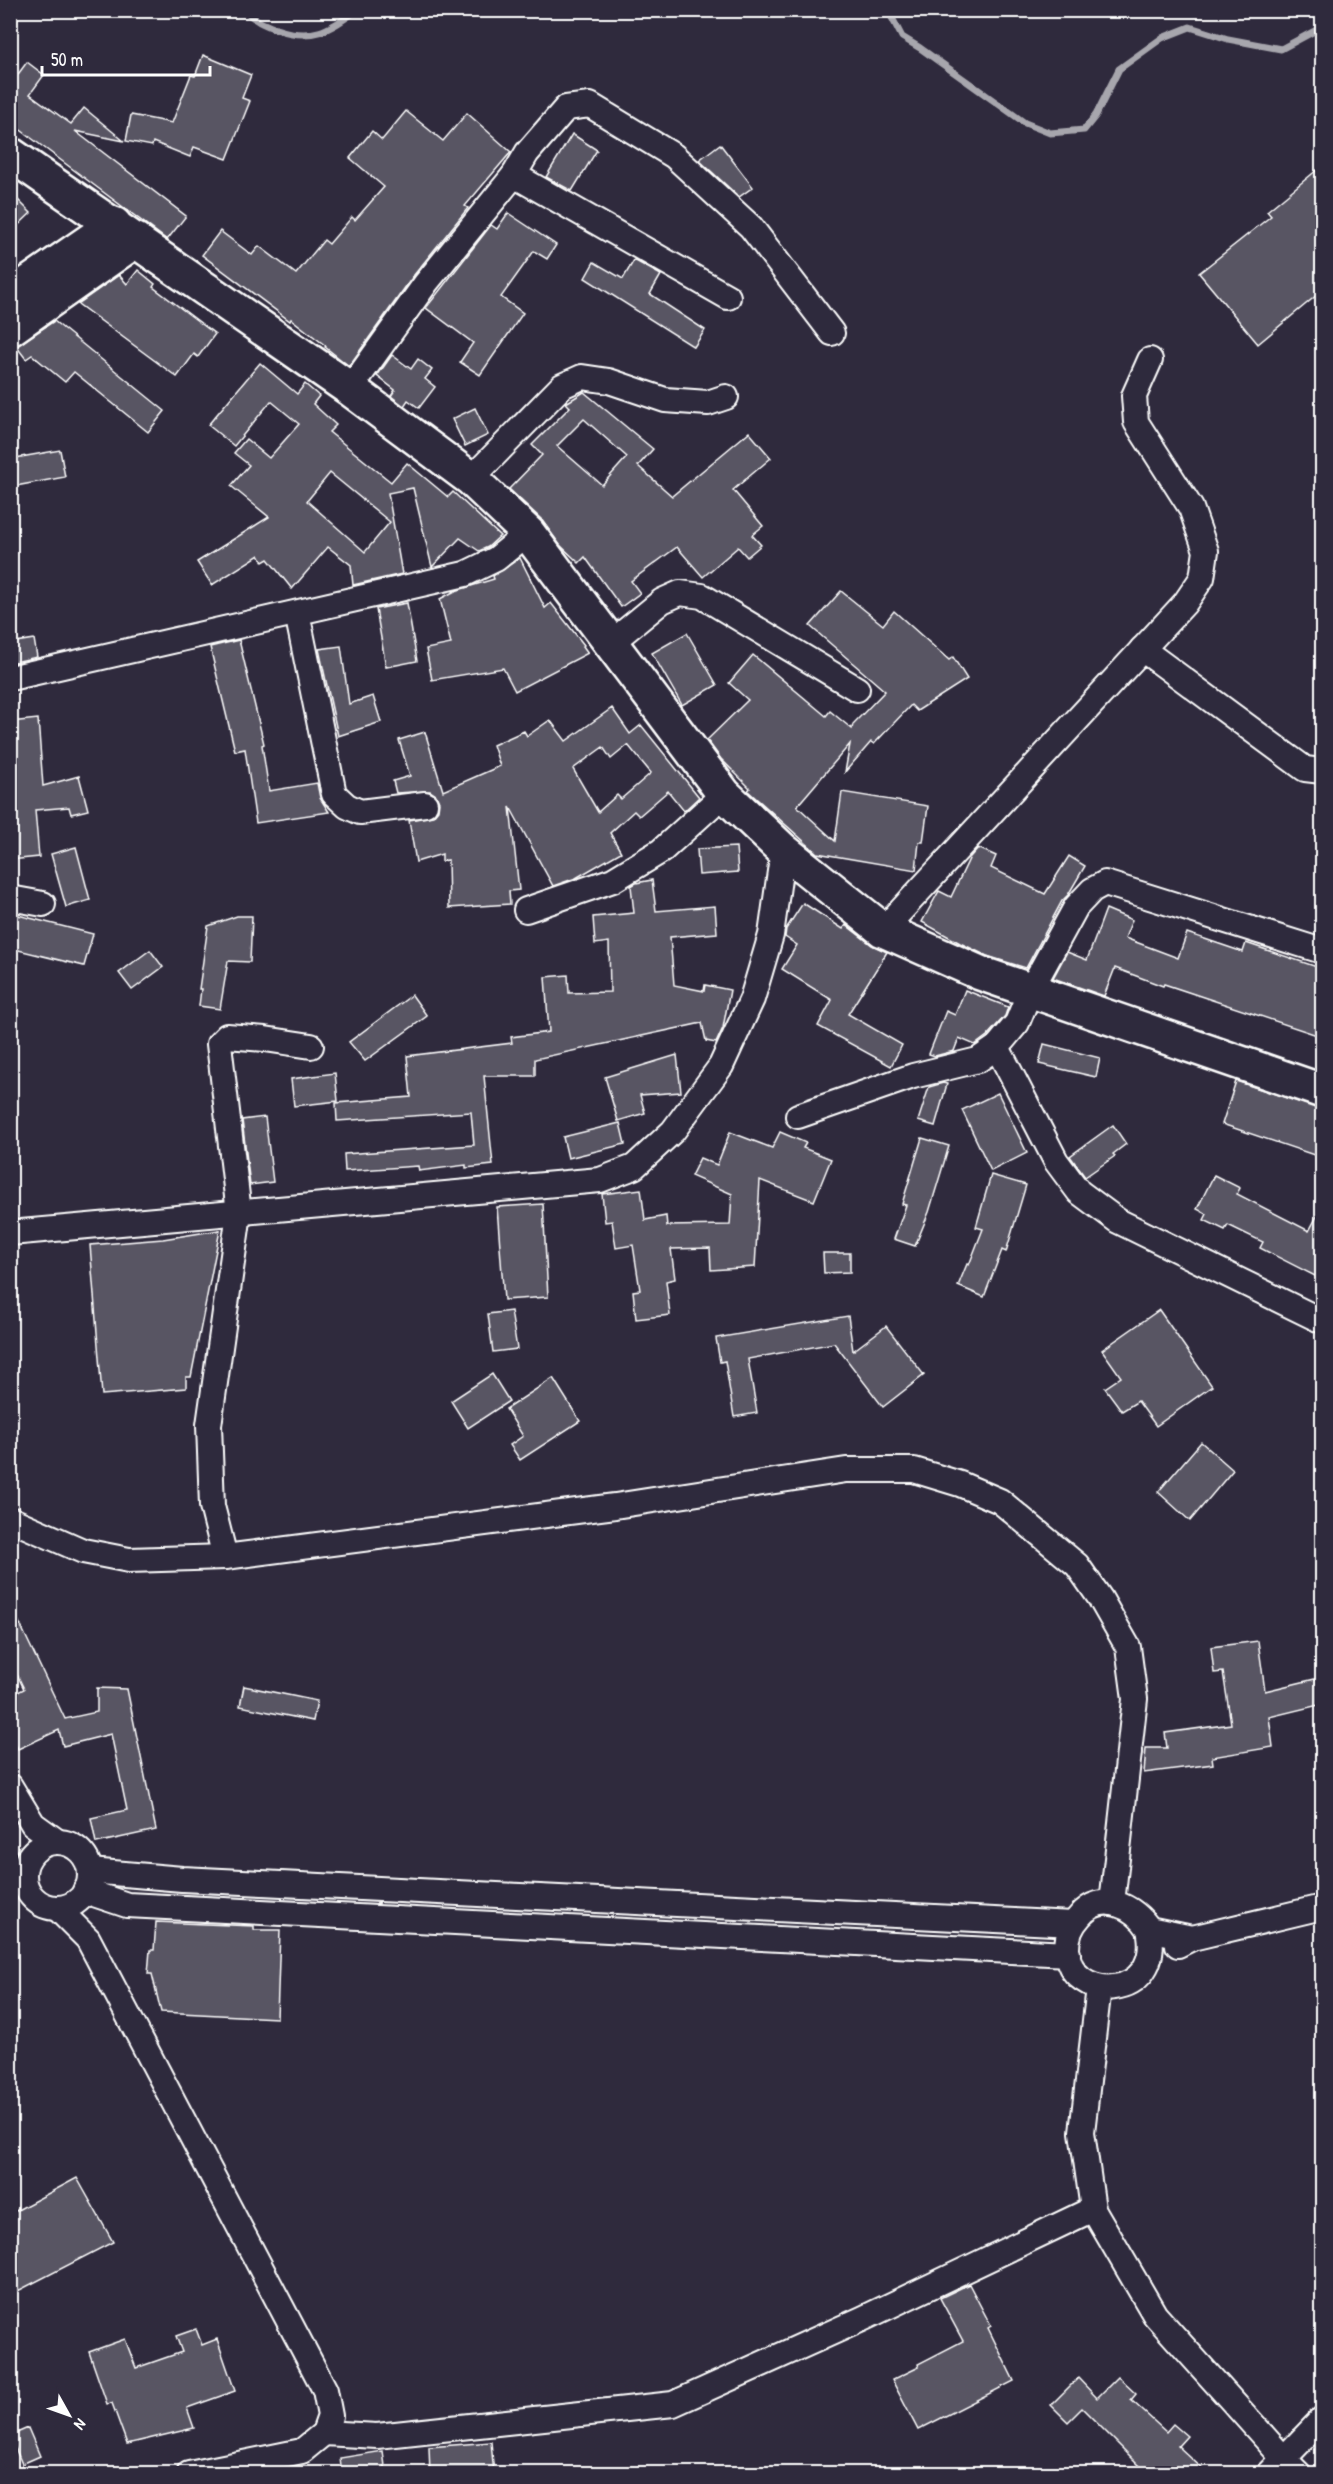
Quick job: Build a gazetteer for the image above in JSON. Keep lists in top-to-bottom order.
{
  "scale_bar": "50 m",
  "north": "bottom right"
}
